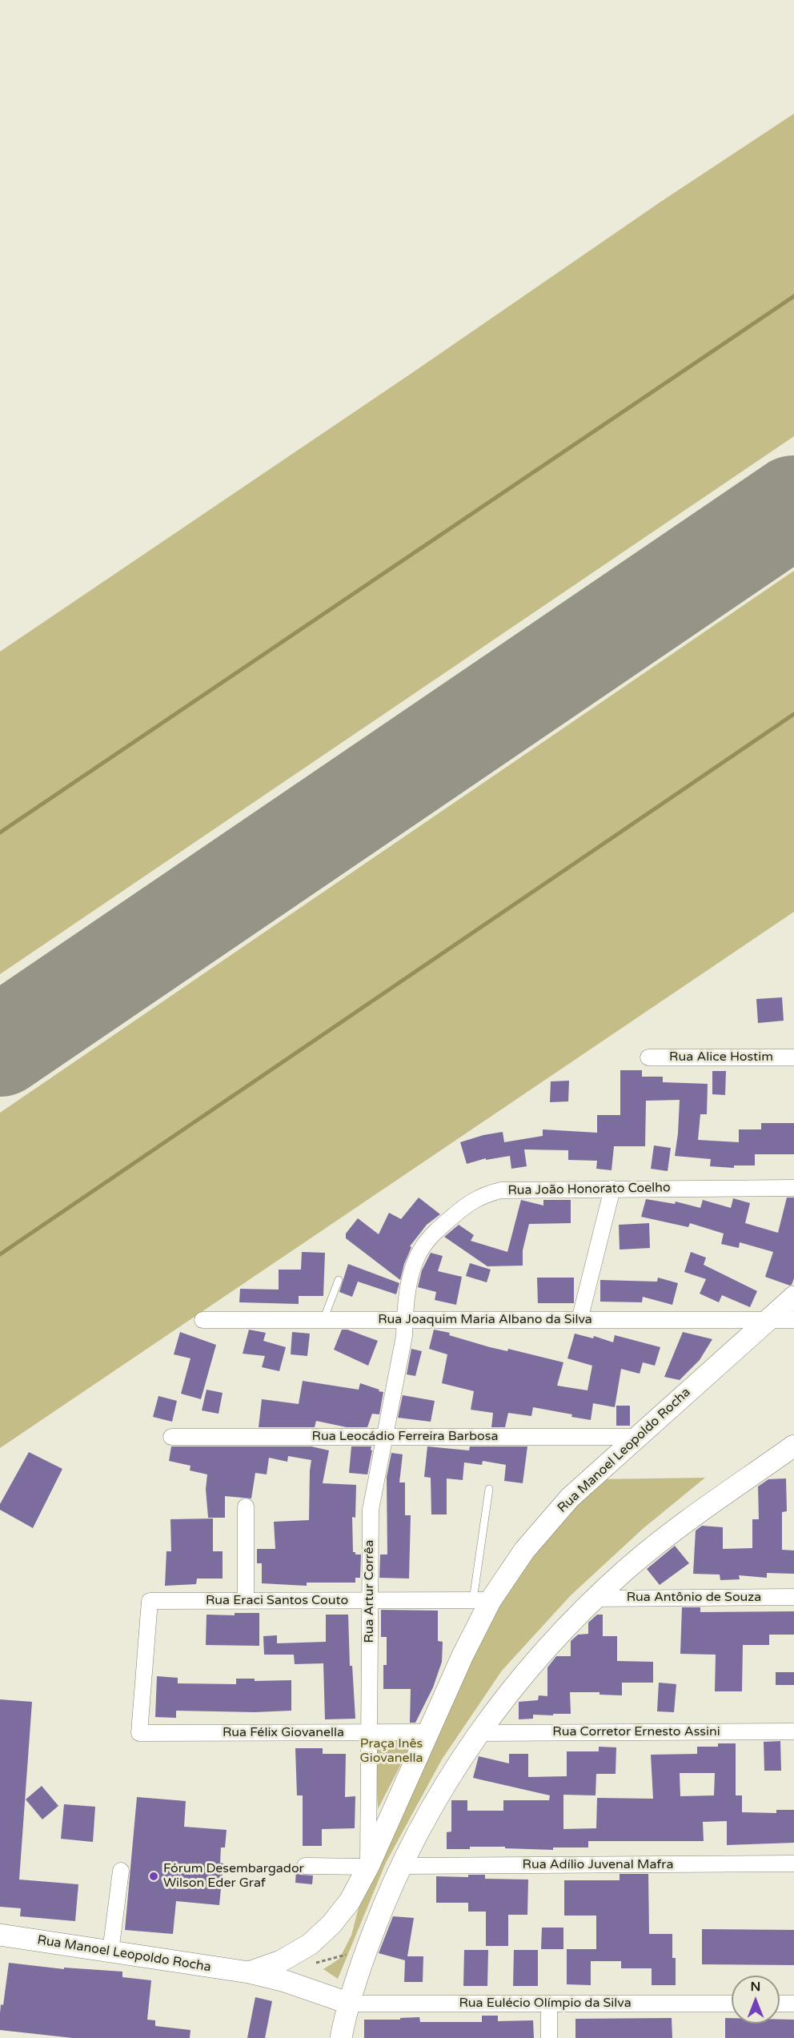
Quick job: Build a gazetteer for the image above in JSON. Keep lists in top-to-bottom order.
{
  "streets": {
    "main road": ["Rua Manoel Leopoldo Rocha"],
    "street": [
      "Rua Alice Hostim",
      "Rua João Honorato Coelho",
      "Rua Joaquim Maria Albano da Silva",
      "Rua Leocádio Ferreira Barbosa",
      "Rua Artur Corrêa",
      "Rua Antônio de Souza",
      "Rua Eraci Santos Couto",
      "Rua Corretor Ernesto Assini",
      "Rua Félix Giovanella",
      "Rua Adílio Juvenal Mafra",
      "Rua Eulécio Olímpio da Silva"
    ]
  },
  "crossings": [
    ["Rua João Honorato Coelho", "Rua Joaquim Maria Albano da Silva"],
    ["Rua João Honorato Coelho", "Rua Artur Corrêa"],
    ["Rua Joaquim Maria Albano da Silva", "Rua Manoel Leopoldo Rocha"],
    ["Rua Joaquim Maria Albano da Silva", "Rua Artur Corrêa"],
    ["Rua Leocádio Ferreira Barbosa", "Rua Manoel Leopoldo Rocha"],
    ["Rua Leocádio Ferreira Barbosa", "Rua Artur Corrêa"],
    ["Rua Manoel Leopoldo Rocha", "Rua Artur Corrêa"],
    ["Rua Manoel Leopoldo Rocha", "Rua Eraci Santos Couto"],
    ["Rua Manoel Leopoldo Rocha", "Rua Félix Giovanella"],
    ["Rua Manoel Leopoldo Rocha", "Rua Eulécio Olímpio da Silva"],
    ["Rua Artur Corrêa", "Rua Eraci Santos Couto"],
    ["Rua Artur Corrêa", "Rua Félix Giovanella"],
    ["Rua Eraci Santos Couto", "Rua Félix Giovanella"]
  ],
  "parks": ["Praça Inês Giovanella"],
  "places": ["Fórum Desembargador Wilson Eder Graf"],
  "north": "top"
}
